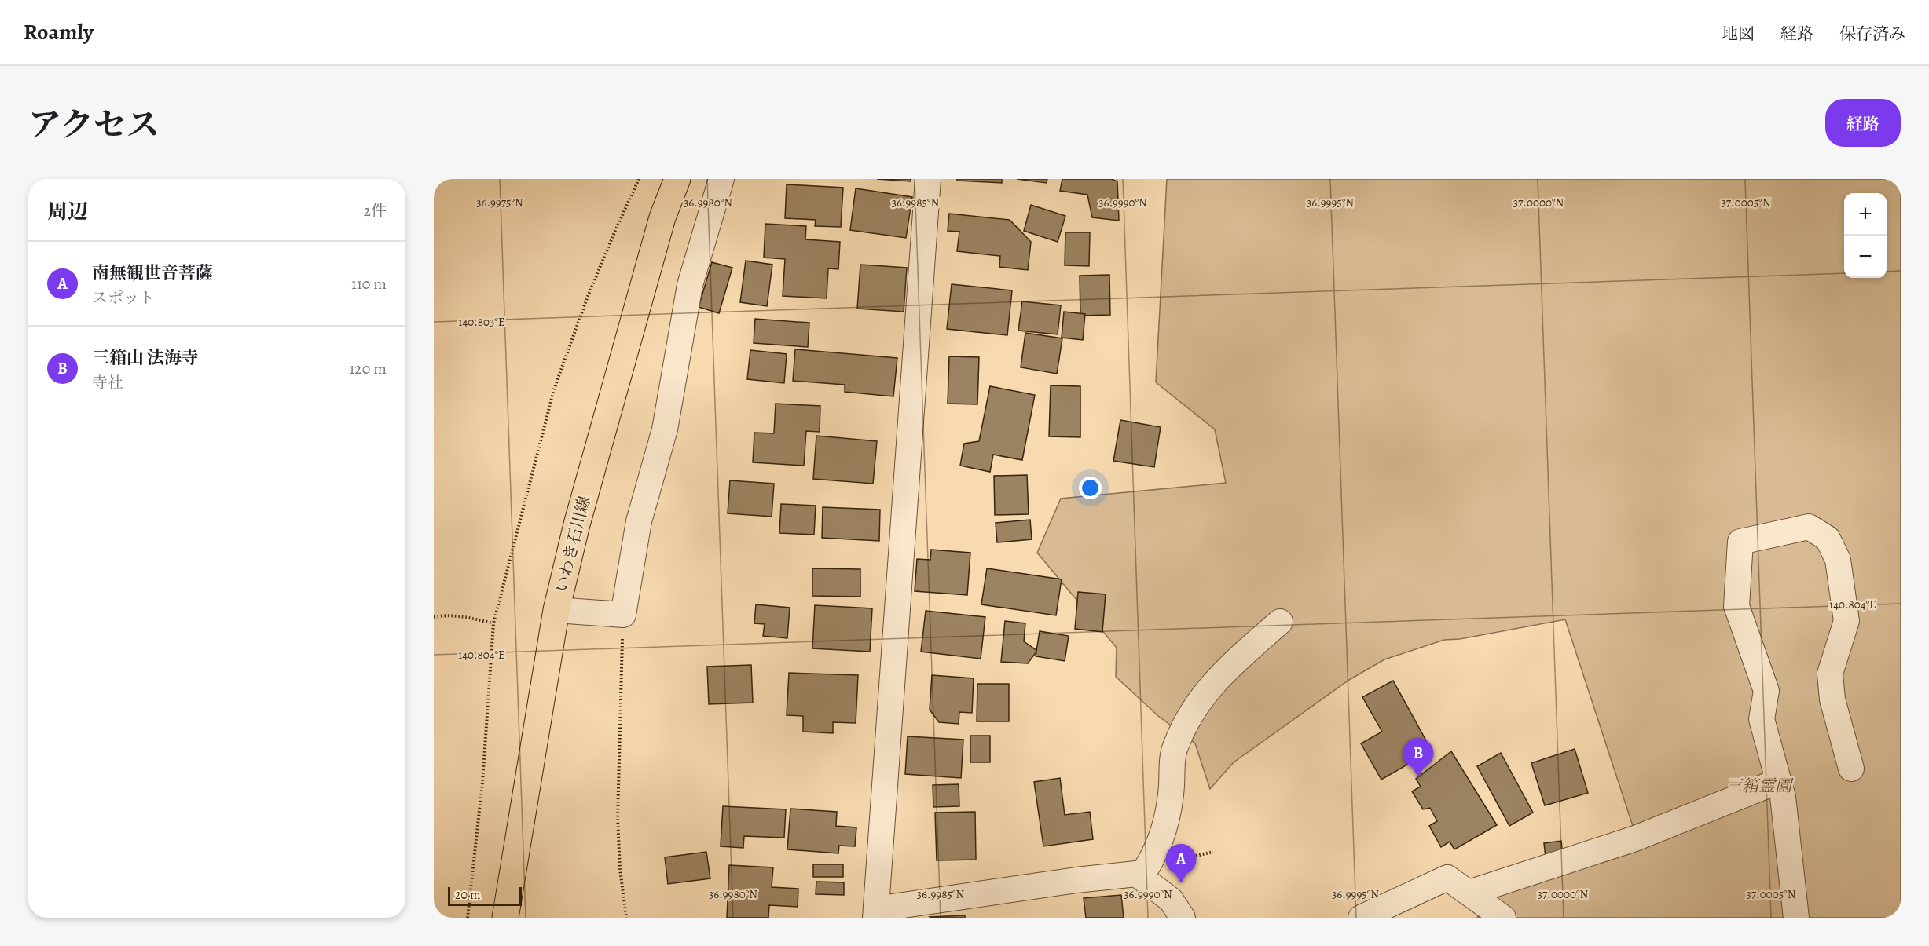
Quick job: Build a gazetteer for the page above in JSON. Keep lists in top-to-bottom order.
{
  "streets": {
    "main road": ["いわき石川線"]
  },
  "parks": ["三箱霊園"],
  "scale_bar": "20 m",
  "page": {
    "header": "Roamly",
    "nav": ["地図", "経路", "保存済み"],
    "title": "アクセス",
    "buttons": "経路",
    "heading": ["周辺", "2件"],
    "map_buttons": ["+", "−"],
    "list": [
      {
        "mark": "A",
        "name": "南無観世音菩薩",
        "note": "スポット",
        "value": "110 m"
      },
      {
        "mark": "B",
        "name": "三箱山 法海寺",
        "note": "寺社",
        "value": "120 m"
      }
    ],
    "pins": ["B", "A"],
    "scale": "20 m"
  },
  "coordinates": [
    "36.9975°N",
    "36.9980°N",
    "36.9985°N",
    "36.9990°N",
    "36.9995°N",
    "37.0000°N",
    "37.0005°N",
    "140.803°E",
    "140.804°E"
  ]
}
